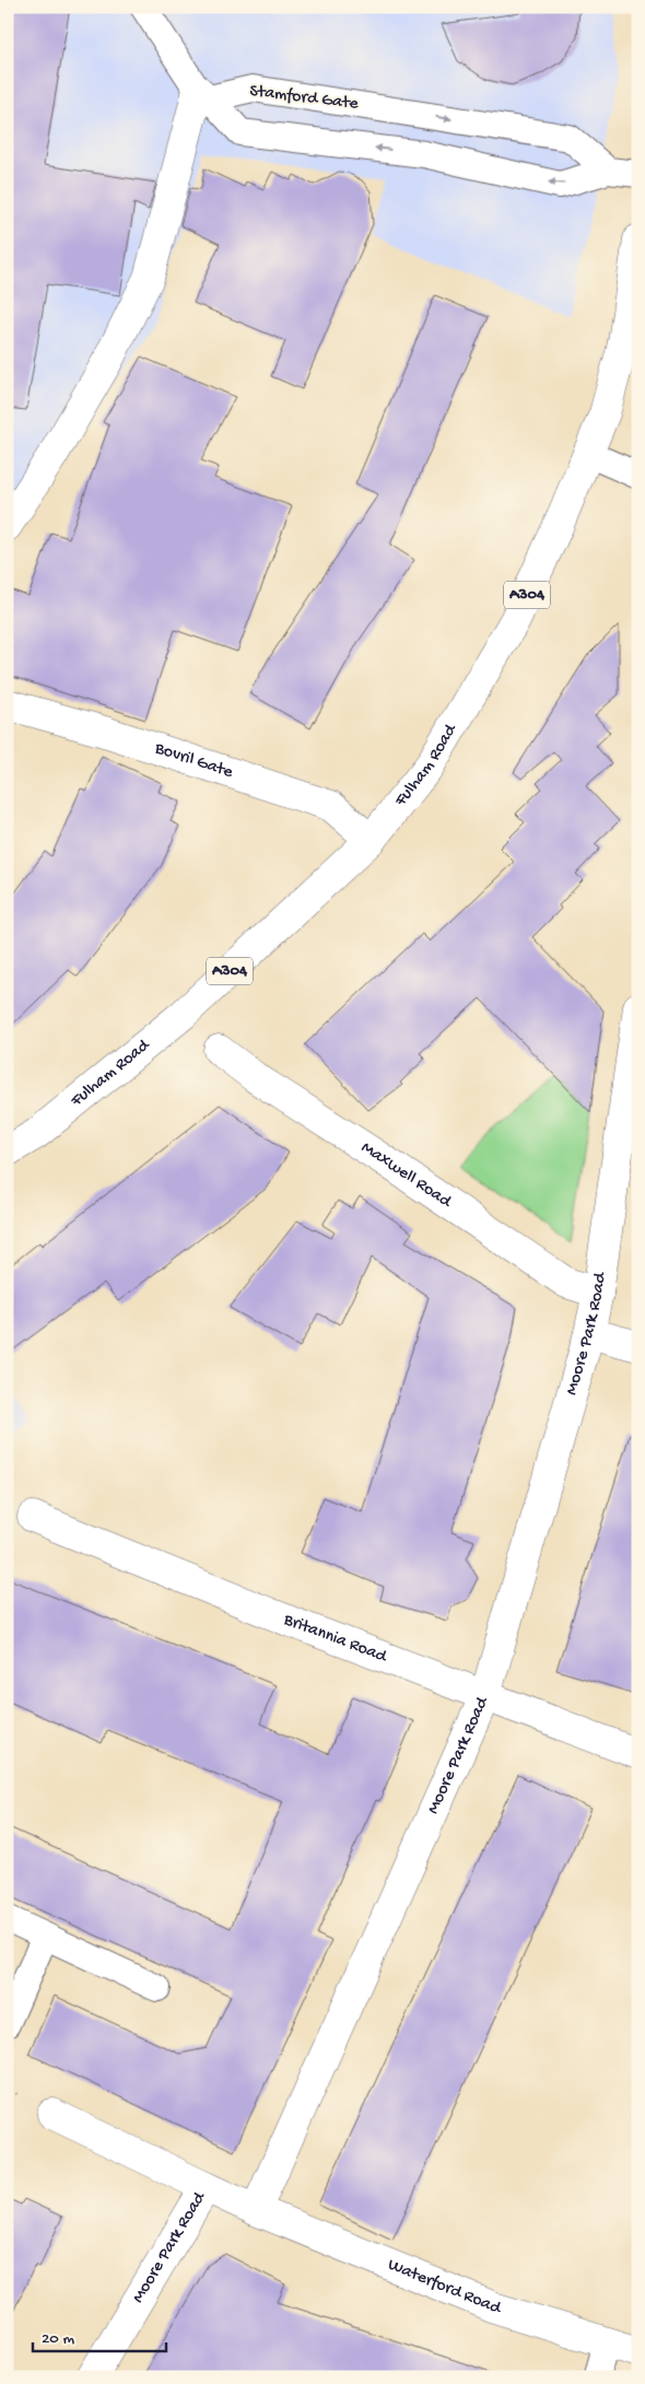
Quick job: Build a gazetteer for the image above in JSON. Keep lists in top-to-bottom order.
{
  "streets": {
    "street": [
      "A304",
      "Bovril Gate",
      "Fulham Road",
      "Maxwell Road",
      "Moore Park Road",
      "Britannia Road",
      "Waterford Road"
    ],
    "lane": ["Stamford Gate"]
  },
  "crossings": [
    ["Bovril Gate", "Fulham Road"],
    ["Maxwell Road", "Moore Park Road"],
    ["Moore Park Road", "Britannia Road"],
    ["Moore Park Road", "Waterford Road"]
  ],
  "scale_bar": "20 m"
}
